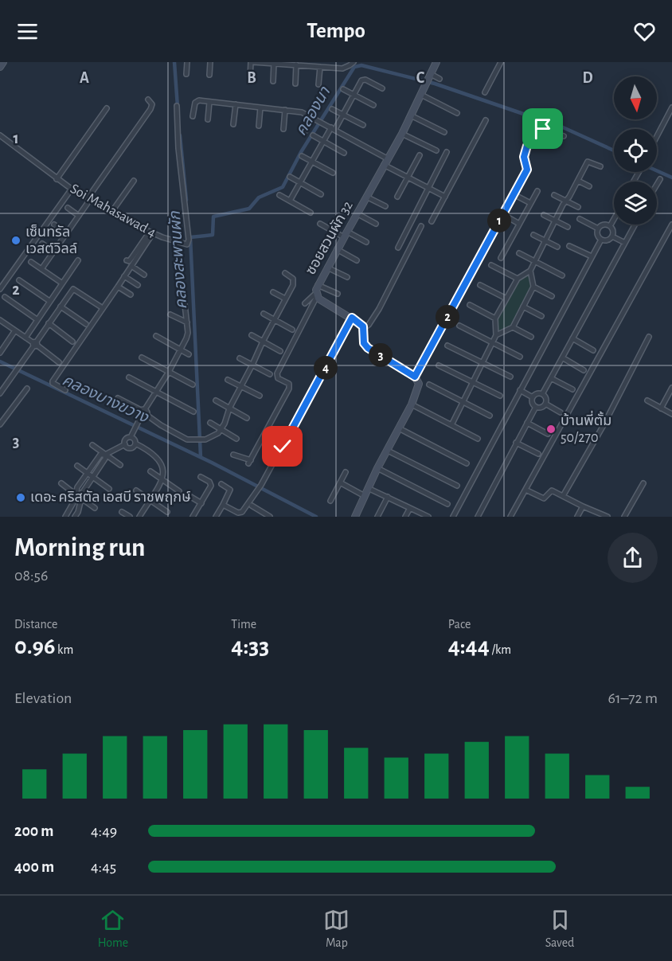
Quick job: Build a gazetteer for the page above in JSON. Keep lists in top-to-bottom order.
{
  "streets": {
    "street": ["Soi Mahasawad 4", "ซอยสวนผัก 32"]
  },
  "water": ["คลองนา", "คลองสะพานผัก", "คลองบางขวาง"],
  "places": ["เซ็นทรัล เวสต์วิลล์", "บ้านพี่ตั้ม 50/270", "เดอะ คริสตัล เอสบี ราชพฤกษ์"],
  "north": "bottom",
  "page": {
    "header": "Tempo",
    "pins": [
      "1",
      "2",
      "3",
      "4"
    ],
    "heading": ["Morning run", "08:56"],
    "stats": [
      ["Distance", "0.96 km"],
      ["Time", "4:33"],
      ["Pace", "4:44 /km"]
    ],
    "chart": ["Elevation", "61–72 m"],
    "list": [
      {
        "name": "200 m",
        "note": "4:49"
      },
      {
        "name": "400 m",
        "note": "4:45"
      }
    ],
    "tabs": ["Home", "Map", "Saved"]
  },
  "grid": {
    "columns": [
      "A",
      "B",
      "C",
      "D"
    ],
    "rows": ["1", "2", "3"]
  }
}
